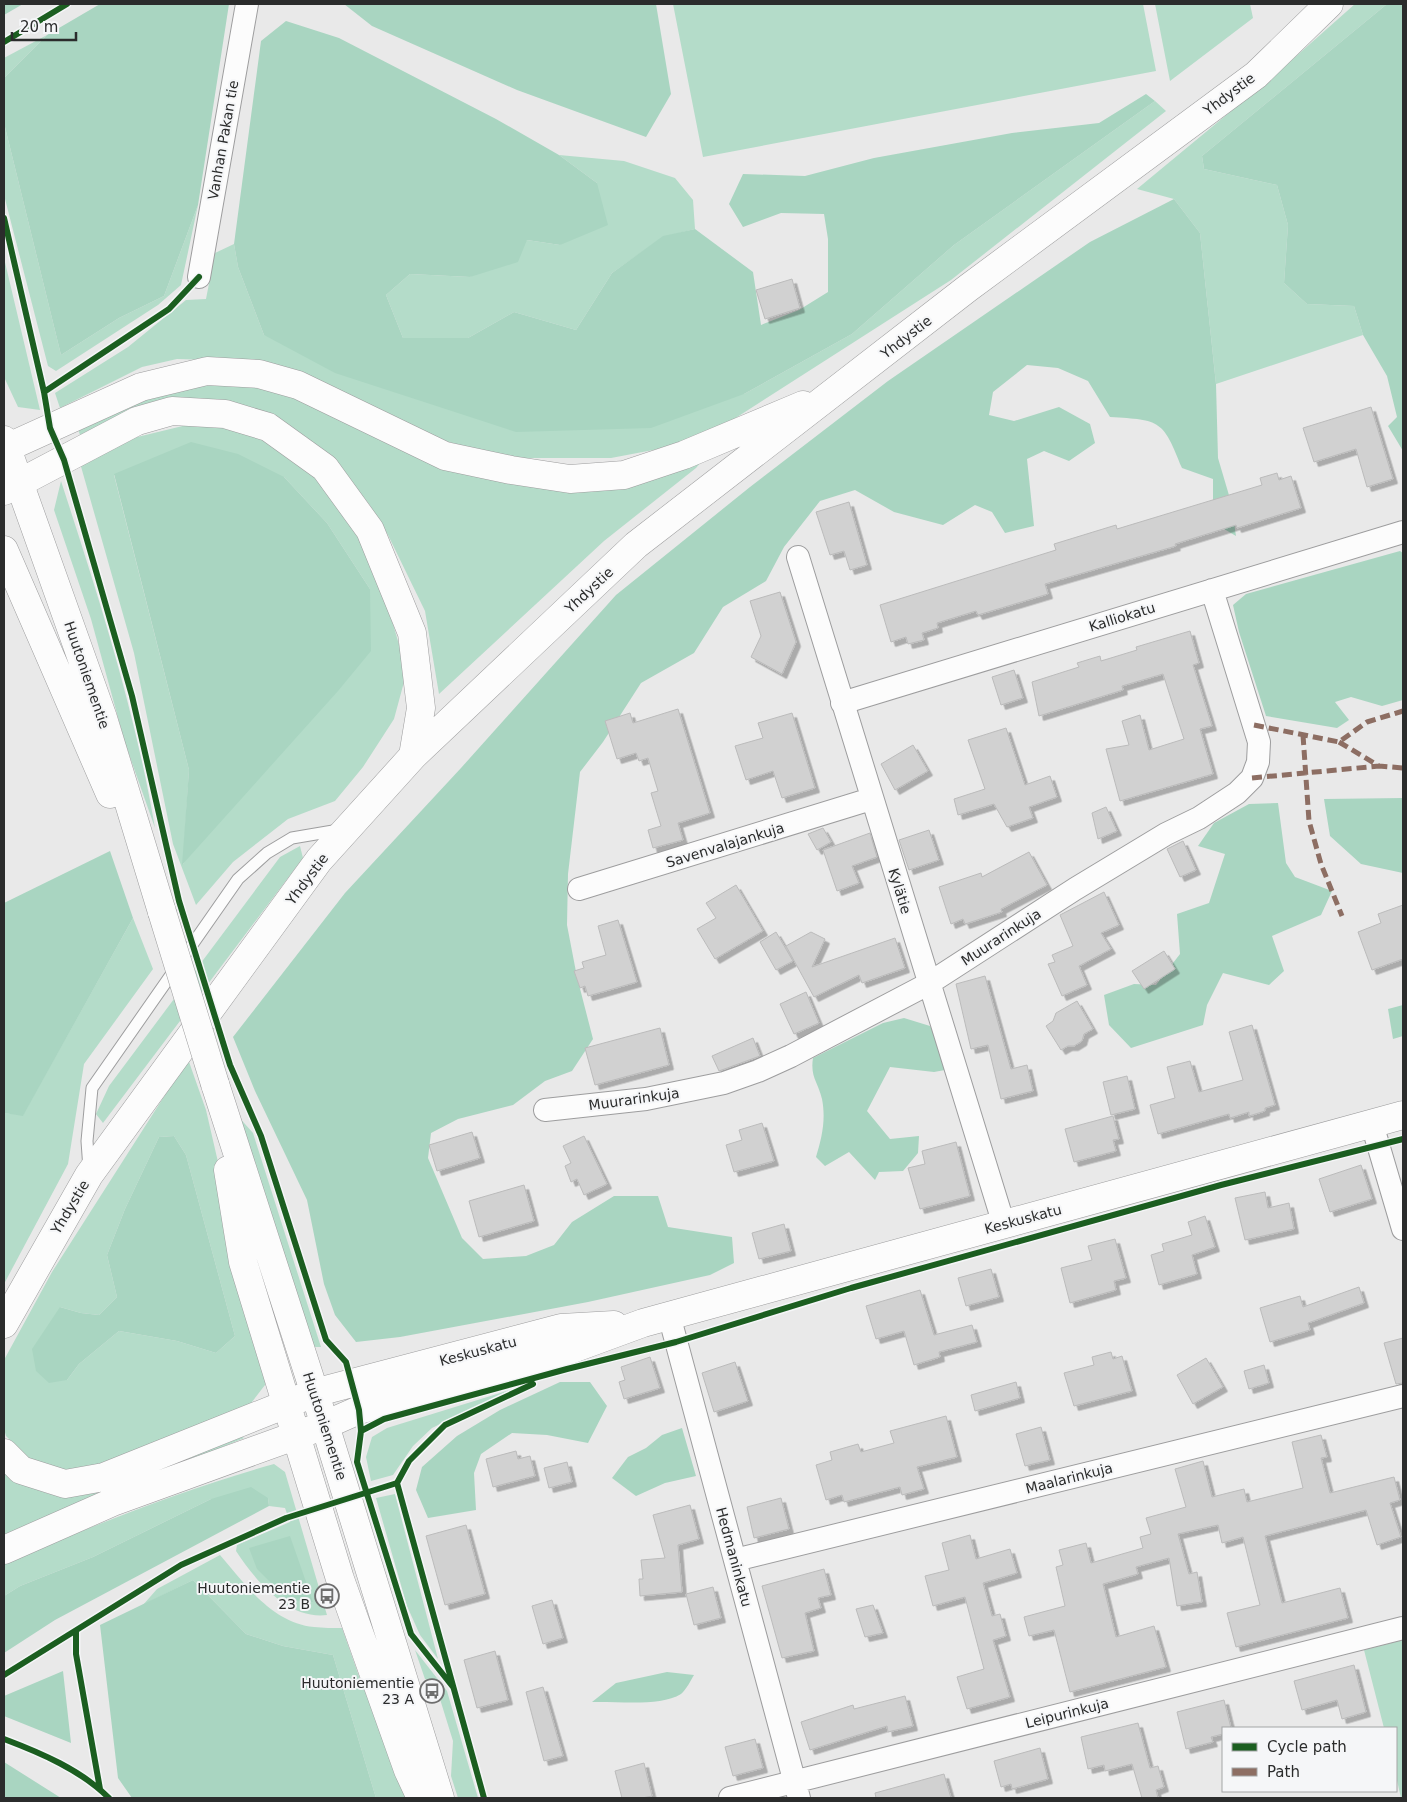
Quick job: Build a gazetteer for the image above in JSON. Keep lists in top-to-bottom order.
{
  "streets": {
    "main road": ["Yhdystie", "Huutoniementie", "Keskuskatu"],
    "street": [
      "Vanhan Pakan tie",
      "Kalliokatu",
      "Savenvalajankuja",
      "Kylätie",
      "Muurarinkuja",
      "Maalarinkuja",
      "Hedmaninkatu",
      "Leipurinkuja"
    ]
  },
  "crossings": [
    ["Kalliokatu", "Kylätie"],
    ["Kalliokatu", "Muurarinkuja"],
    ["Huutoniementie", "Keskuskatu"],
    ["Savenvalajankuja", "Kylätie"],
    ["Kylätie", "Muurarinkuja"],
    ["Kylätie", "Keskuskatu"],
    ["Keskuskatu", "Hedmaninkatu"],
    ["Maalarinkuja", "Hedmaninkatu"],
    ["Hedmaninkatu", "Leipurinkuja"]
  ],
  "places": {
    "bus stop": ["Huutoniementie 23 B", "Huutoniementie 23 A"]
  },
  "legend": ["Cycle path", "Path"],
  "scale_bar": "20 m"
}
